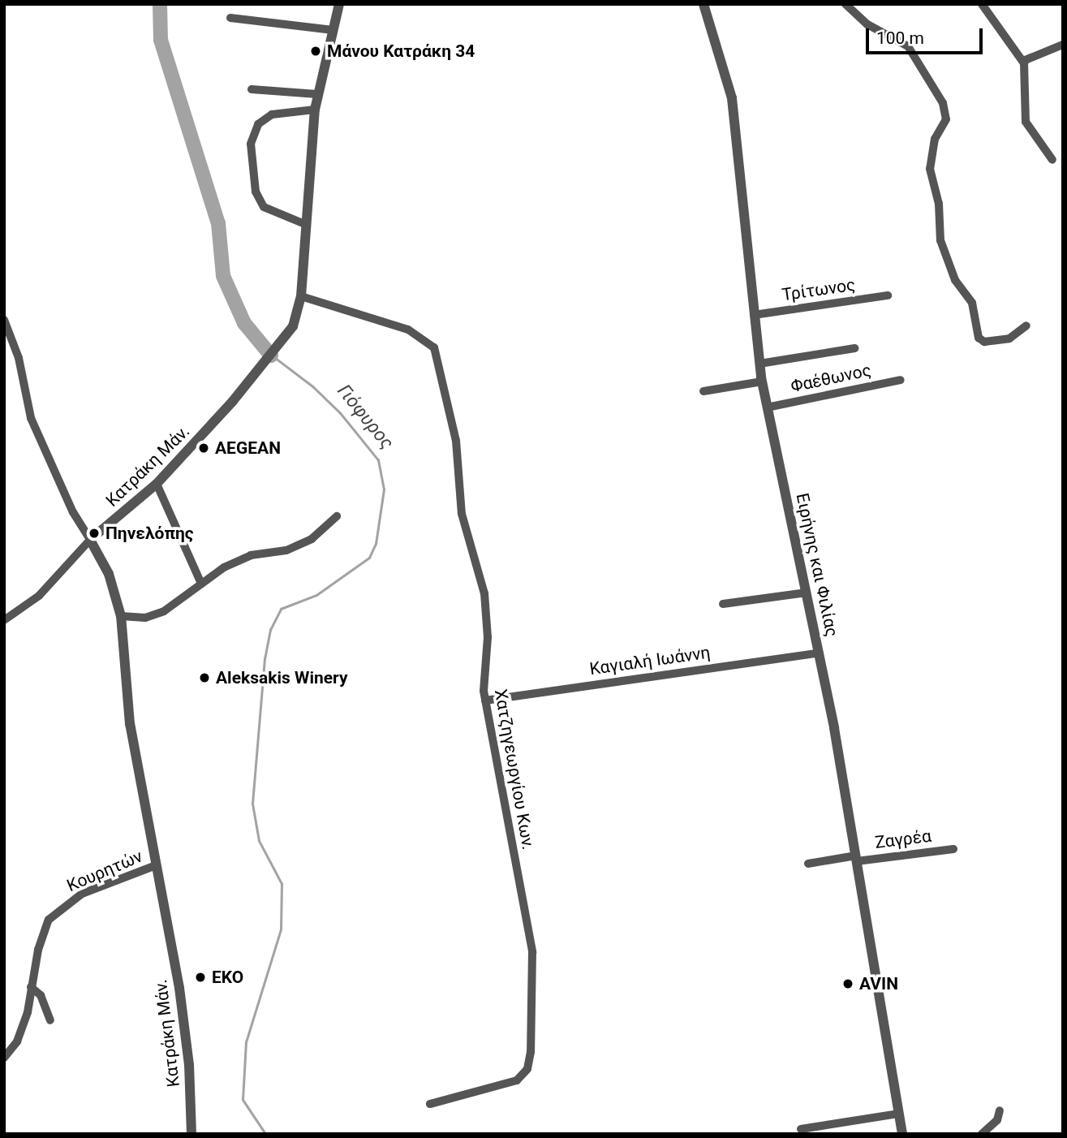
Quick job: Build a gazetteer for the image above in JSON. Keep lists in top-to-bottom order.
{
  "streets": {
    "street": [
      "Τρίτωνος",
      "Φαέθωνος",
      "Κατράκη Μάν.",
      "Ειρήνης και Φιλίας",
      "Καγιαλή Ιωάννη",
      "Χατζηγεωργίου Κων.",
      "Ζαγρέα",
      "Κουρητών"
    ]
  },
  "crossings": [
    ["Τρίτωνος", "Ειρήνης και Φιλίας"],
    ["Φαέθωνος", "Ειρήνης και Φιλίας"],
    ["Κατράκη Μάν.", "Χατζηγεωργίου Κων."],
    ["Κατράκη Μάν.", "Κουρητών"],
    ["Ειρήνης και Φιλίας", "Καγιαλή Ιωάννη"],
    ["Ειρήνης και Φιλίας", "Ζαγρέα"],
    ["Καγιαλή Ιωάννη", "Χατζηγεωργίου Κων."]
  ],
  "water": ["Γιόφυρος"],
  "places": [
    "Μάνου Κατράκη 34",
    "AEGEAN",
    "Πηνελόπης",
    "Aleksakis Winery",
    "EKO",
    "AVIN"
  ],
  "scale_bar": "100 m"
}
